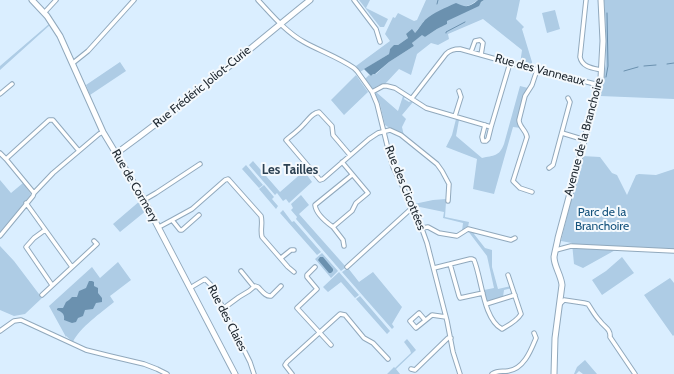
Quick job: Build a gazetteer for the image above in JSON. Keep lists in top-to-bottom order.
{
  "streets": {
    "main road": ["Rue Frédéric Joliot-Curie", "Avenue de la Branchoire", "Rue de Cormery"],
    "street": ["Rue des Vanneaux", "Rue des Cicottées", "Rue des Claies"]
  },
  "crossings": [
    ["Rue des Vanneaux", "Avenue de la Branchoire"],
    ["Rue Frédéric Joliot-Curie", "Rue de Cormery"],
    ["Rue Frédéric Joliot-Curie", "Rue des Cicottées"],
    ["Rue de Cormery", "Rue des Claies"]
  ],
  "districts": ["Les Tailles"],
  "parks": ["Parc de la Branchoire"]
}
